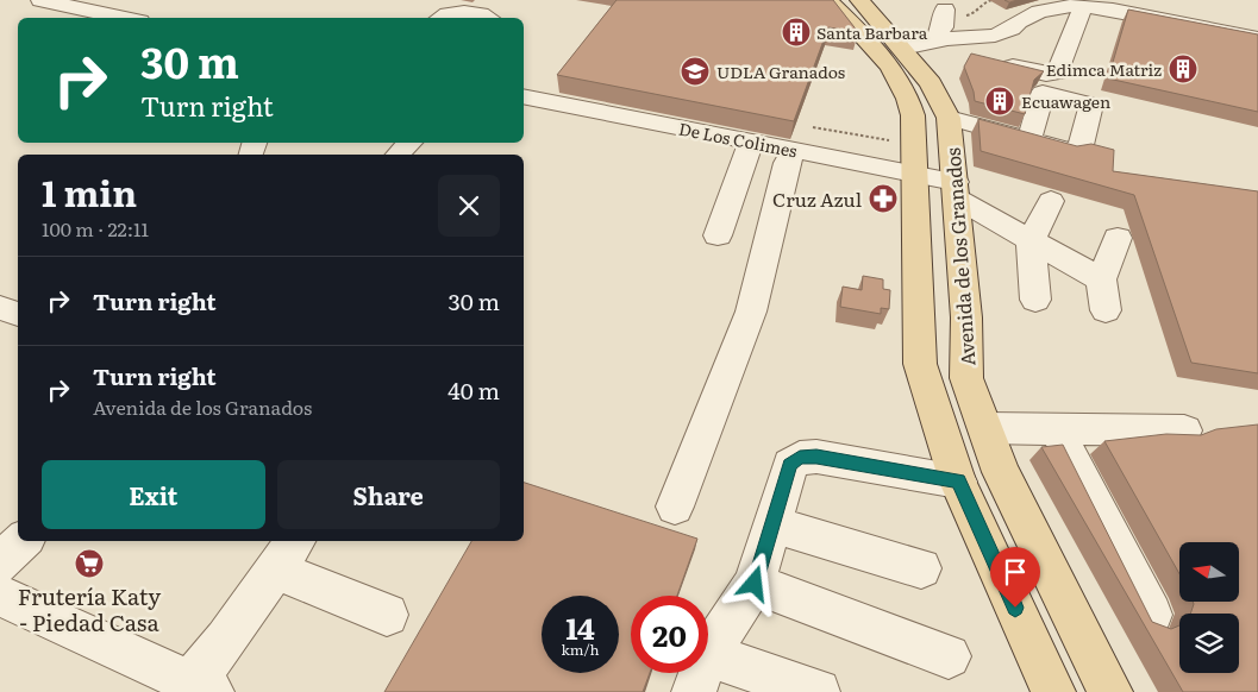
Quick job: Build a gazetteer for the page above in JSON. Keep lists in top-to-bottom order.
{
  "streets": {
    "main road": ["Avenida de los Granados"],
    "street": ["De Los Colimes"]
  },
  "crossings": [
    ["De Los Colimes", "Avenida de los Granados"]
  ],
  "places": {
    "building": ["Santa Barbara", "Edimca Matriz", "Ecuawagen"],
    "school or university": ["UDLA Granados"],
    "pharmacy": ["Cruz Azul"],
    "supermarket": ["Frutería Katy - Piedad Casa"]
  },
  "north": "left",
  "page": {
    "turn": ["30 m", "Turn right"],
    "heading": ["1 min", "100 m · 22:11"],
    "list": [
      {
        "name": "Turn right",
        "value": "30 m"
      },
      {
        "name": "Turn right",
        "note": "Avenida de los Granados",
        "value": "40 m"
      }
    ],
    "buttons": ["Exit", "Share"],
    "speed": "14 km/h",
    "limit": "20"
  }
}
